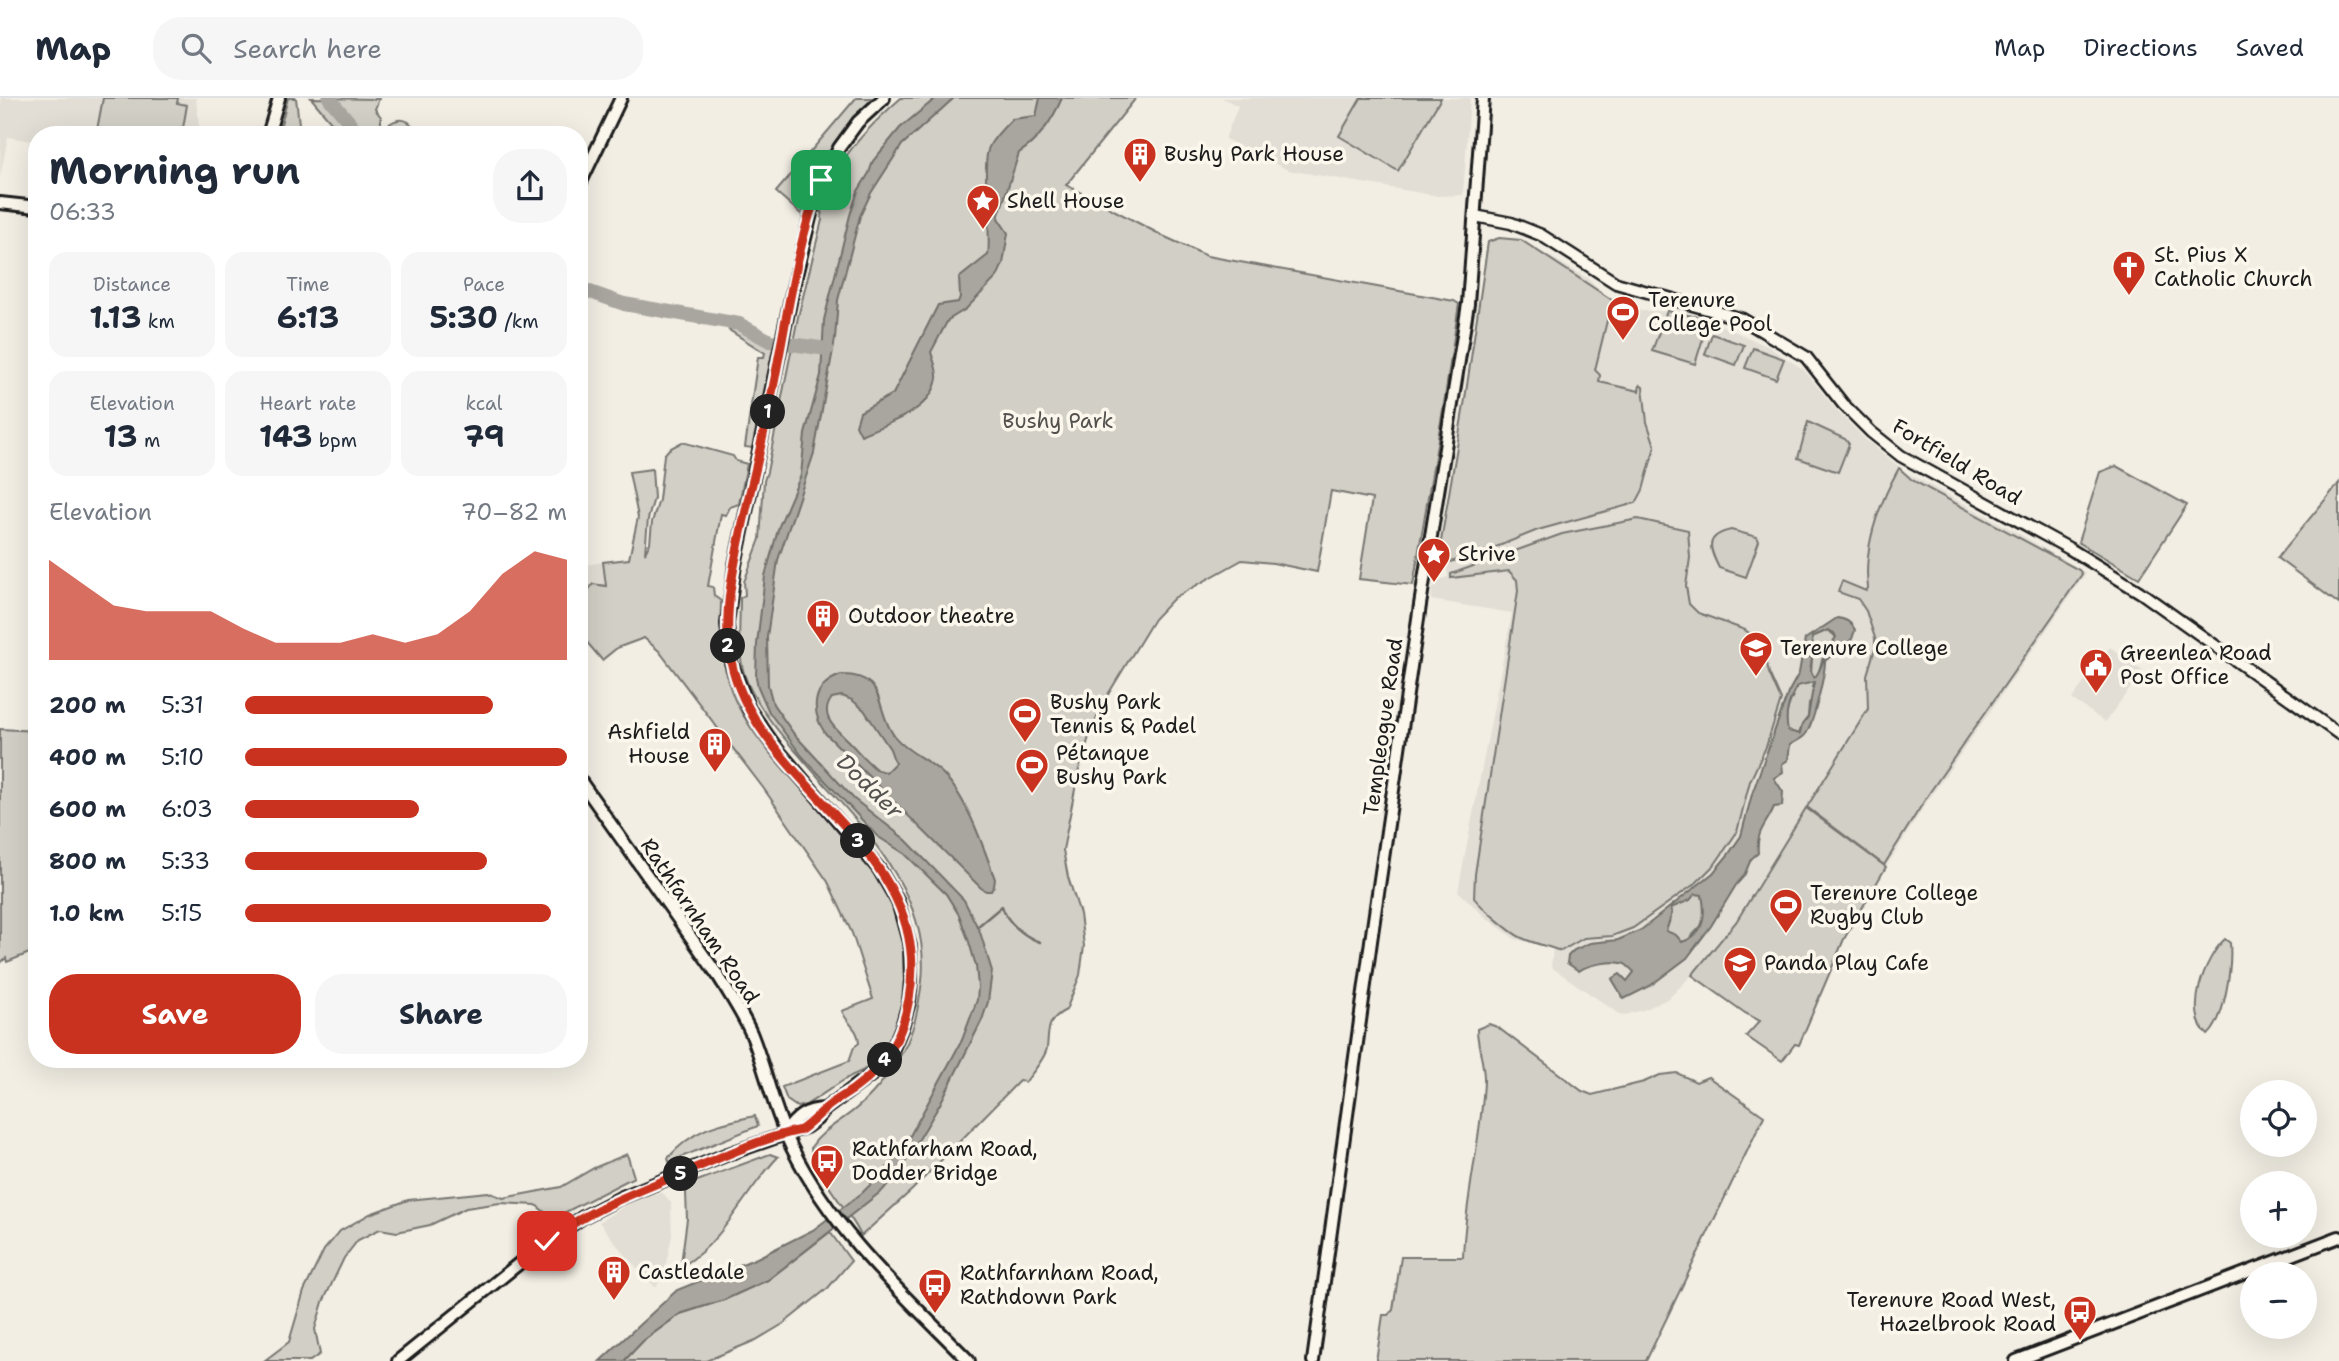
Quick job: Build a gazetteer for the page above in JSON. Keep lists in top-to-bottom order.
{
  "streets": {
    "main road": ["Templeogue Road", "Rathfarnham Road"],
    "street": ["Fortfield Road"]
  },
  "crossings": [
    ["Fortfield Road", "Templeogue Road"]
  ],
  "water": ["Dodder"],
  "parks": ["Bushy Park"],
  "places": {
    "building": [
      "Bushy Park House",
      "Outdoor theatre",
      "Ashfield House",
      "Castledale"
    ],
    "place": ["Shell House", "Strive"],
    "church": ["St. Pius X Catholic Church"],
    "sports": [
      "Terenure College Pool",
      "Bushy Park Tennis & Padel",
      "Pétanque Bushy Park",
      "Terenure College Rugby Club"
    ],
    "school or university": ["Terenure College", "Panda Play Cafe"],
    "public building": ["Greenlea Road Post Office"],
    "bus stop": ["Rathfarham Road, Dodder Bridge", "Rathfarnham Road, Rathdown Park", "Terenure Road West, Hazelbrook Road"]
  },
  "page": {
    "header": "Map",
    "search": "Search here",
    "nav": ["Map", "Directions", "Saved"],
    "heading": ["Morning run", "06:33"],
    "stats": [
      ["Distance", "1.13 km"],
      ["Time", "6:13"],
      ["Pace", "5:30 /km"],
      ["Elevation", "13 m"],
      ["Heart rate", "143 bpm"],
      ["kcal", "79"]
    ],
    "pins": [
      "1",
      "2",
      "3",
      "4",
      "5"
    ],
    "chart": ["Elevation", "70–82 m"],
    "list": [
      {
        "name": "200 m",
        "note": "5:31"
      },
      {
        "name": "400 m",
        "note": "5:10"
      },
      {
        "name": "600 m",
        "note": "6:03"
      },
      {
        "name": "800 m",
        "note": "5:33"
      },
      {
        "name": "1.0 km",
        "note": "5:15"
      }
    ],
    "buttons": ["Save", "Share"],
    "map_buttons": ["+", "−"]
  }
}
